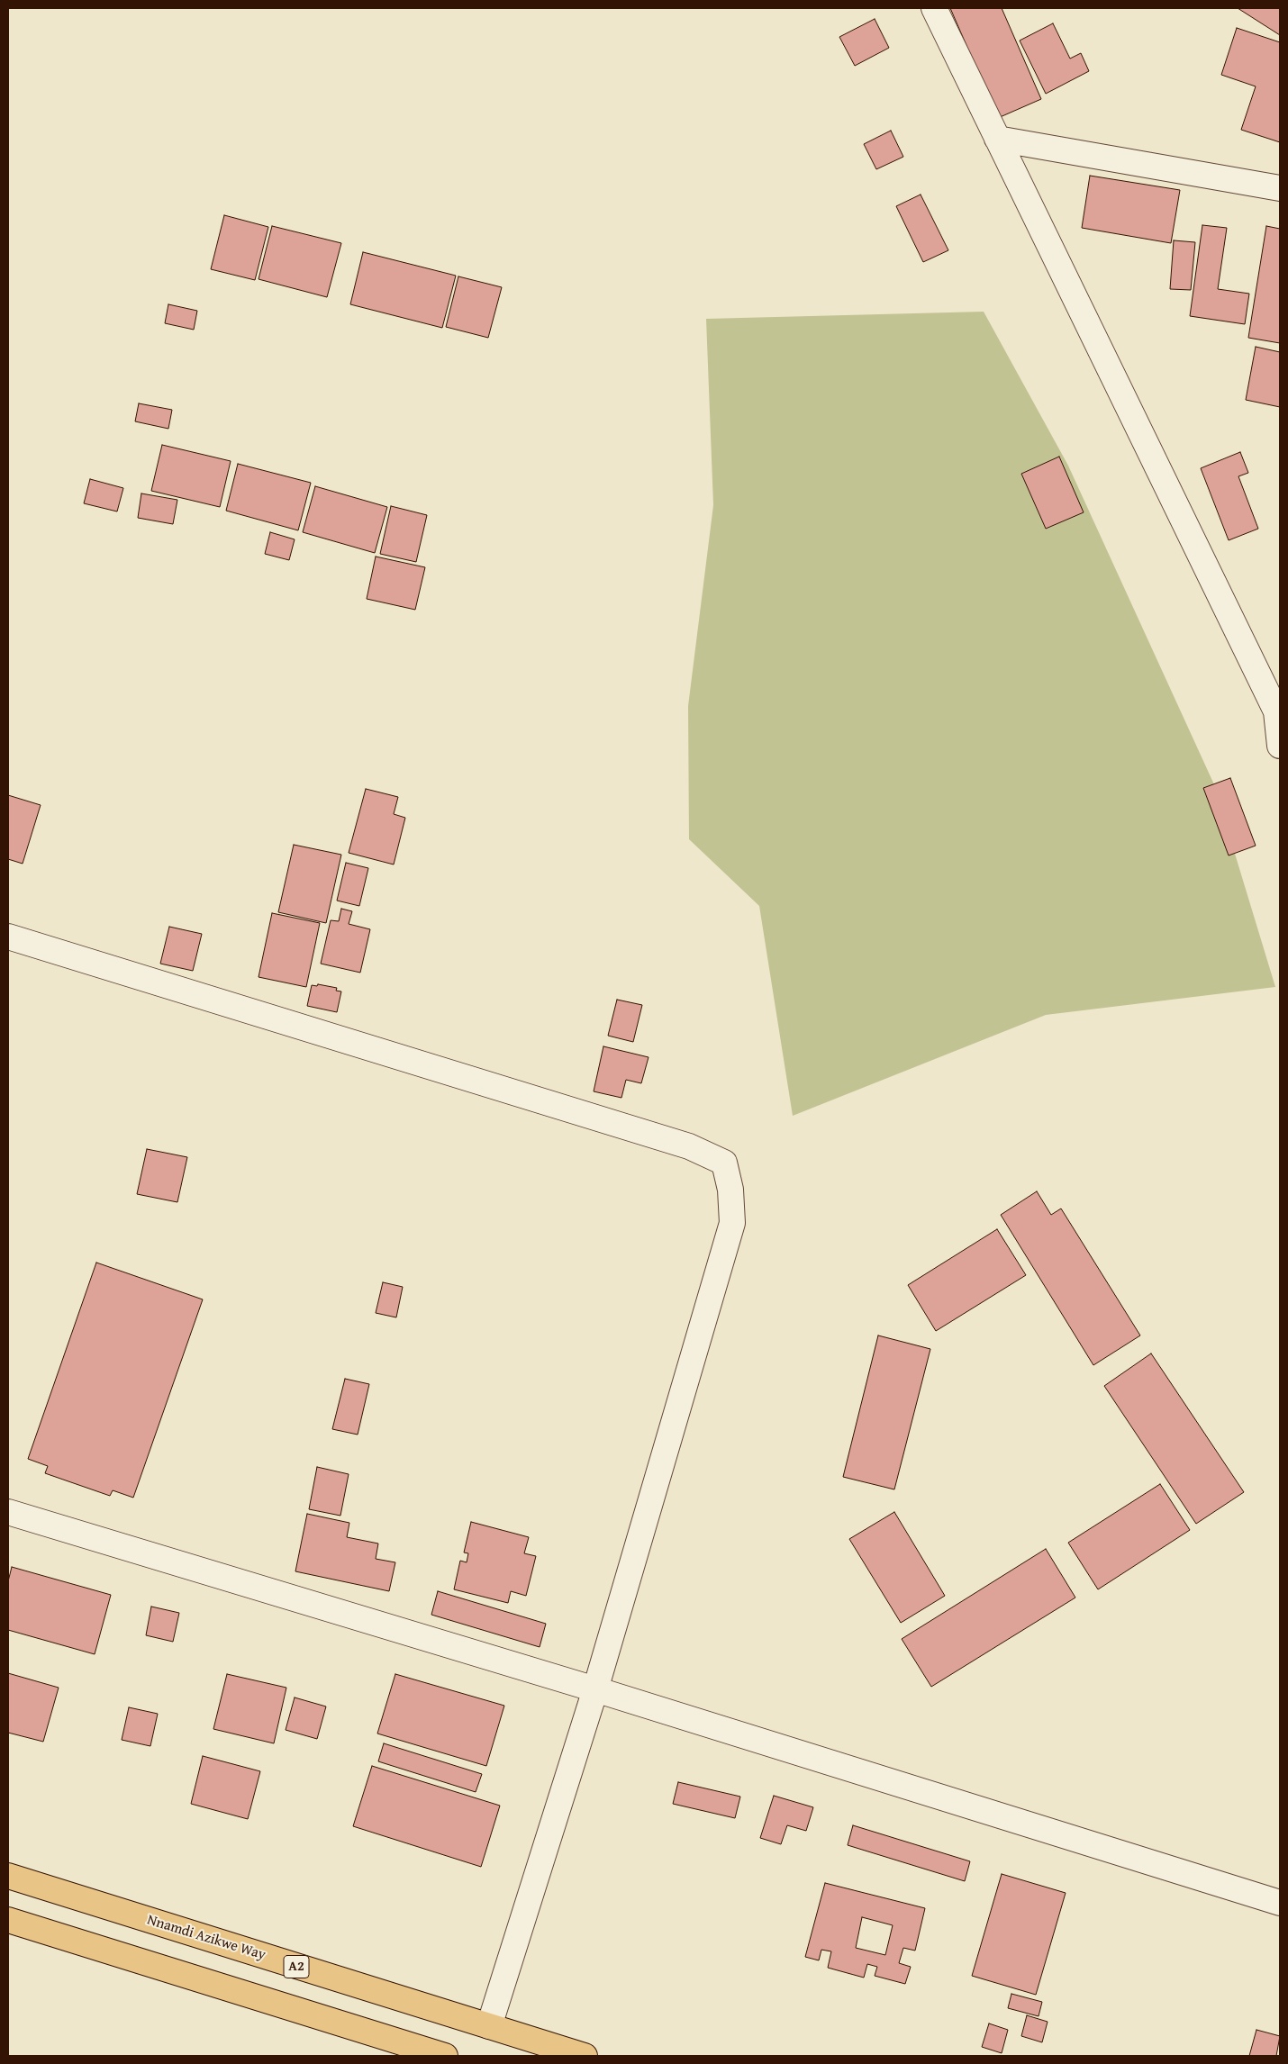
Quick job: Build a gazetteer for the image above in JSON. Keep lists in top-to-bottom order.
{
  "streets": {
    "highway": ["Nnamdi Azikwe Way", "A2"]
  }
}
